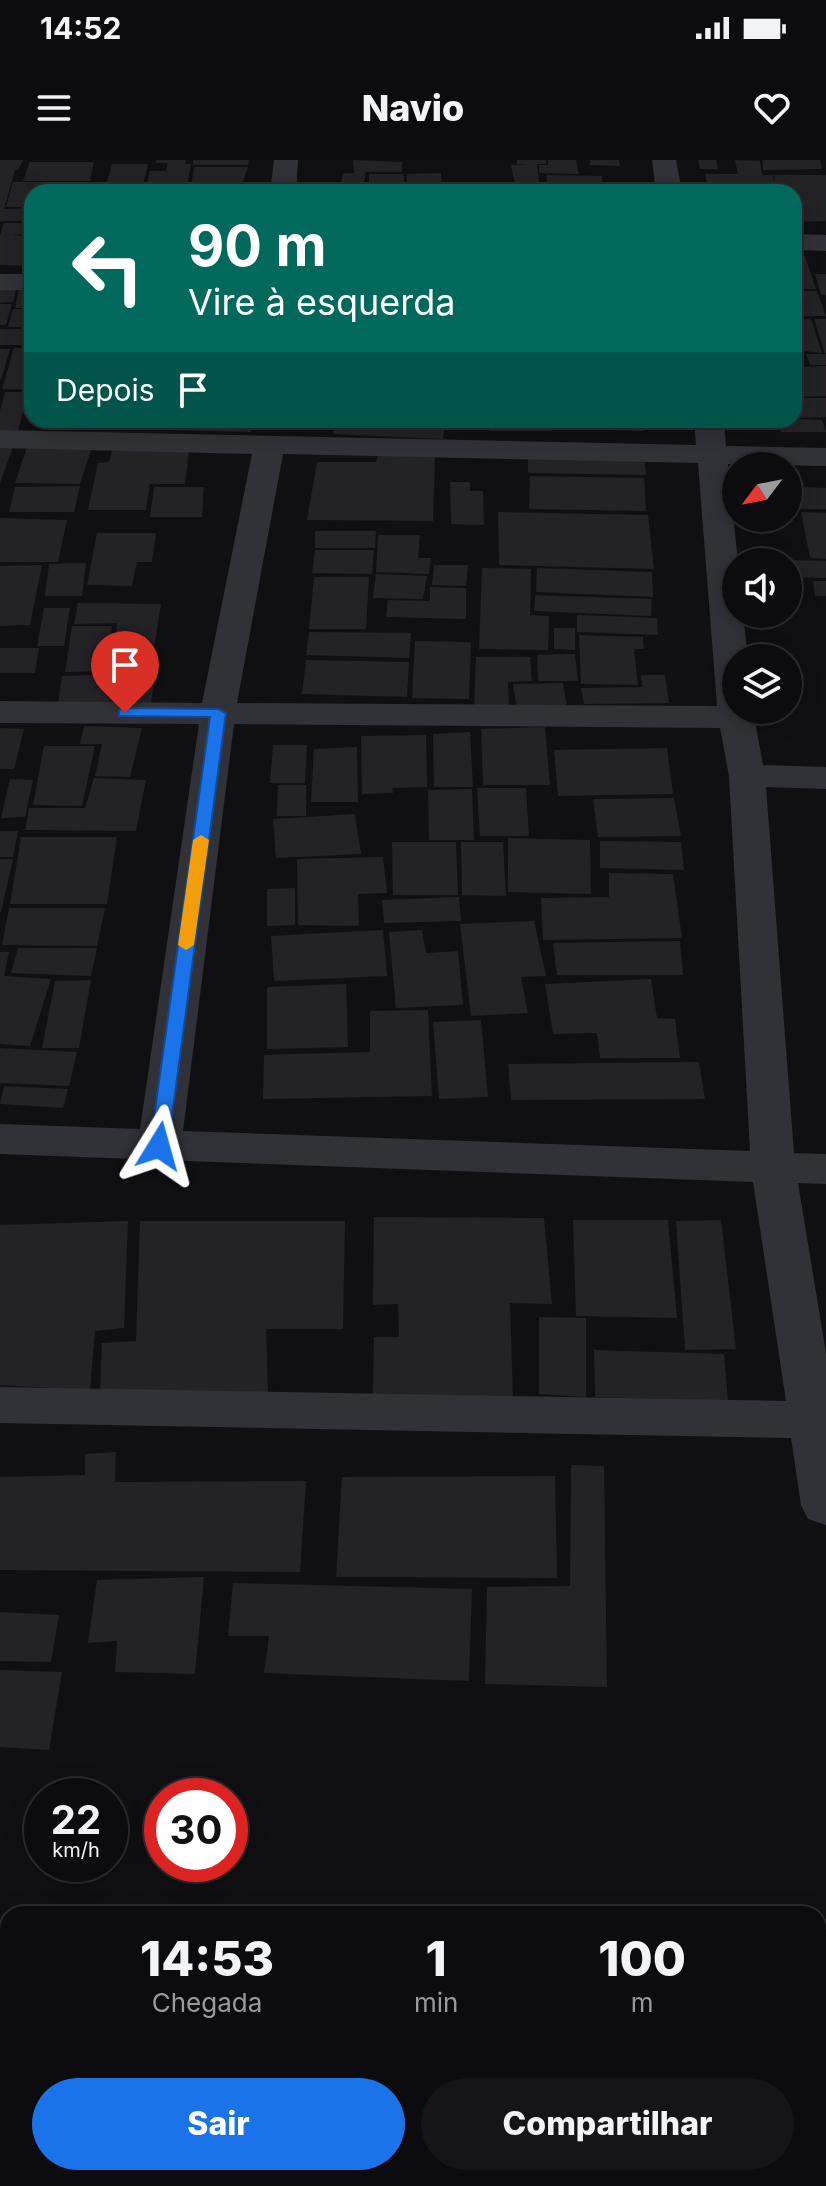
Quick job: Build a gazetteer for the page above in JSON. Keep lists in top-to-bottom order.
{
  "north": "bottom left",
  "page": {
    "status": "14:52",
    "header": "Navio",
    "turn": ["90 m", "Vire à esquerda"],
    "then": "Depois",
    "speed": "22 km/h",
    "limit": "30",
    "eta": [
      "14:53",
      "Chegada",
      "1",
      "min",
      "100",
      "m"
    ],
    "buttons": ["Sair", "Compartilhar"]
  }
}
